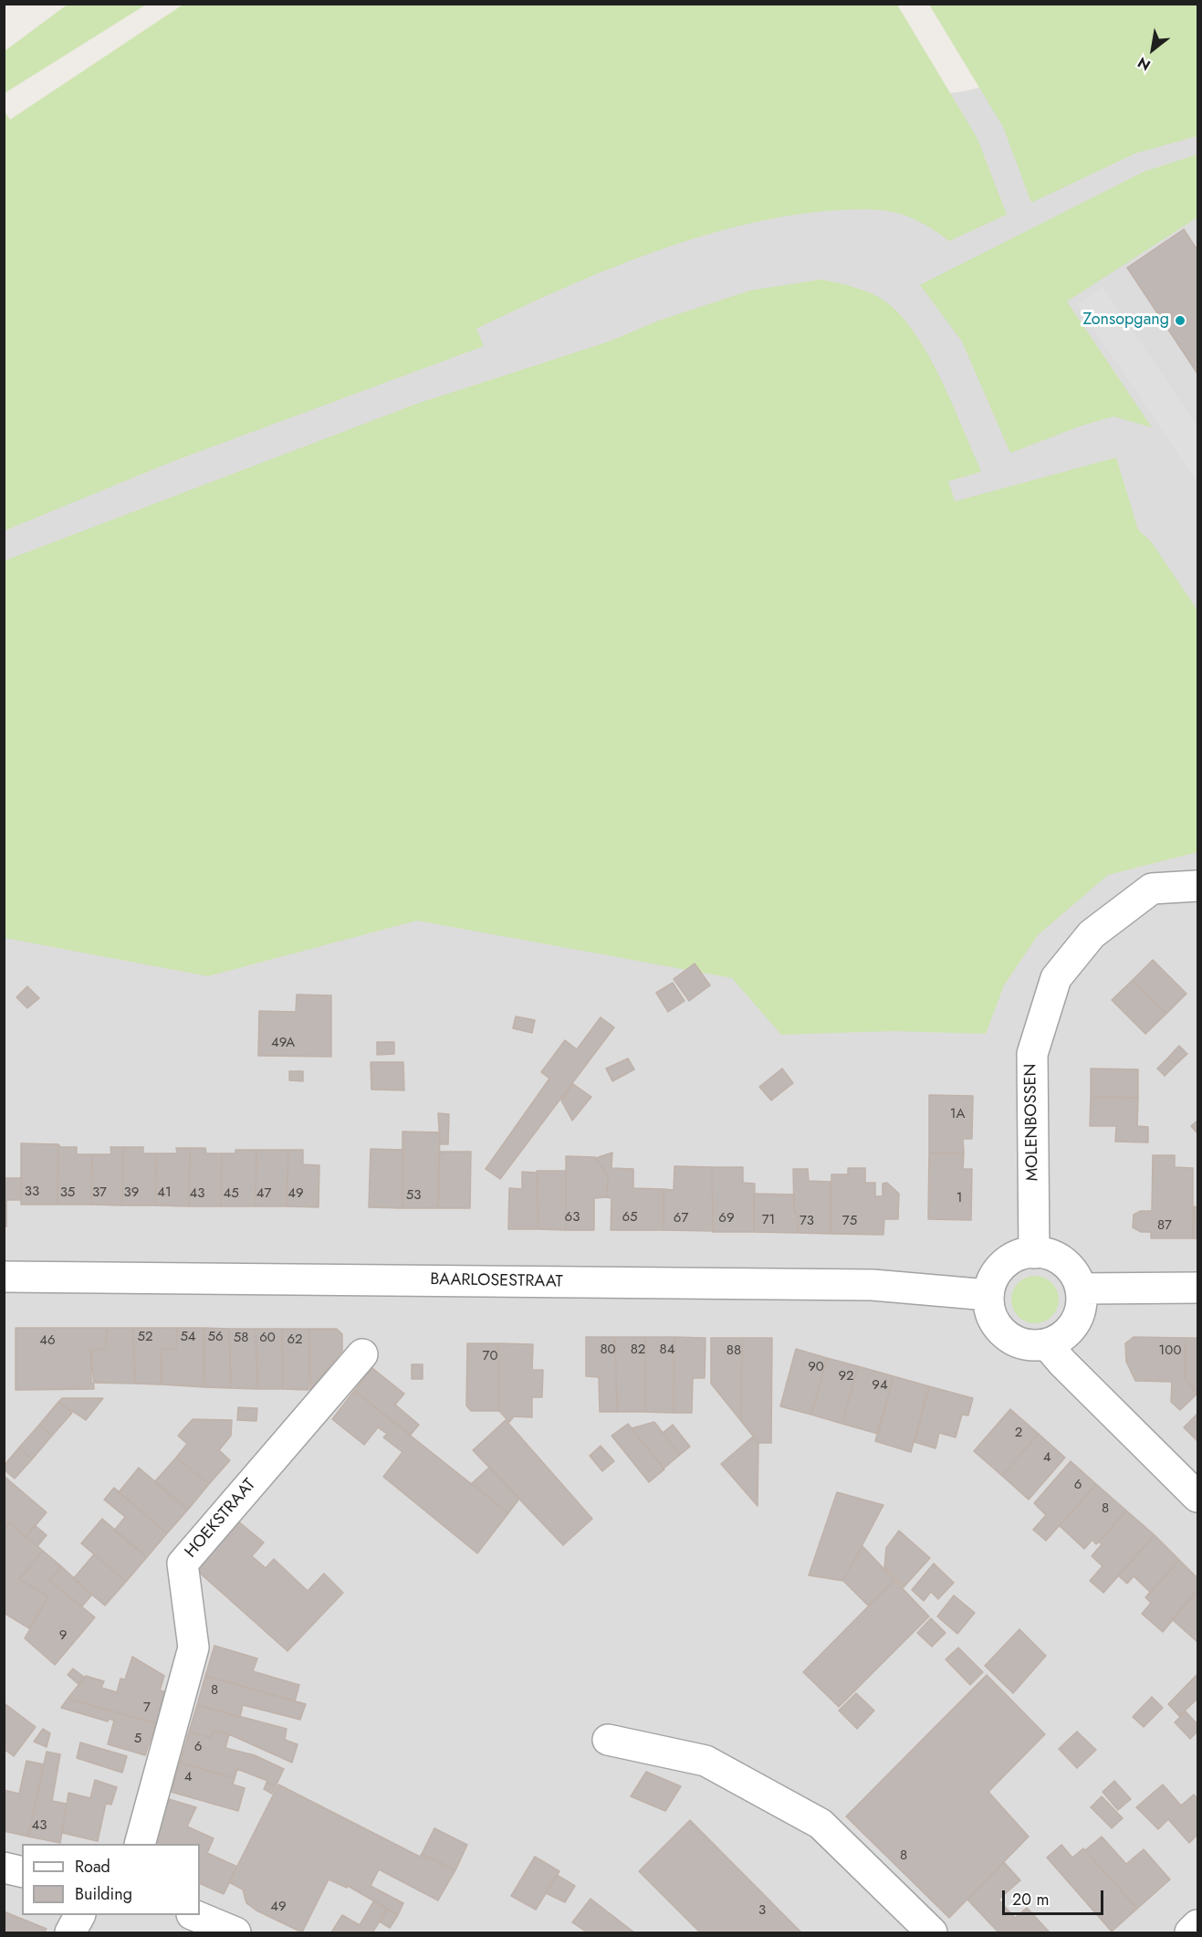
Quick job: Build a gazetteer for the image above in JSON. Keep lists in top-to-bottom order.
{
  "streets": {
    "street": ["MOLENBOSSEN", "BAARLOSESTRAAT", "HOEKSTRAAT"]
  },
  "crossings": [
    ["MOLENBOSSEN", "BAARLOSESTRAAT"]
  ],
  "places": ["Zonsopgang"],
  "house_numbers": [
    "49A",
    "1A",
    "33",
    "35",
    "37",
    "39",
    "41",
    "43",
    "45",
    "47",
    "49",
    "53",
    "1",
    "63",
    "65",
    "67",
    "69",
    "71",
    "73",
    "75",
    "87",
    "52",
    "54",
    "56",
    "58",
    "60",
    "62",
    "46",
    "80",
    "82",
    "84",
    "88",
    "100",
    "70",
    "90",
    "92",
    "94",
    "2",
    "4",
    "6",
    "8",
    "9",
    "8",
    "7",
    "5",
    "6",
    "4",
    "43",
    "8",
    "49",
    "3"
  ],
  "legend": ["Road", "Building"],
  "scale_bar": "20 m",
  "north": "bottom left"
}
